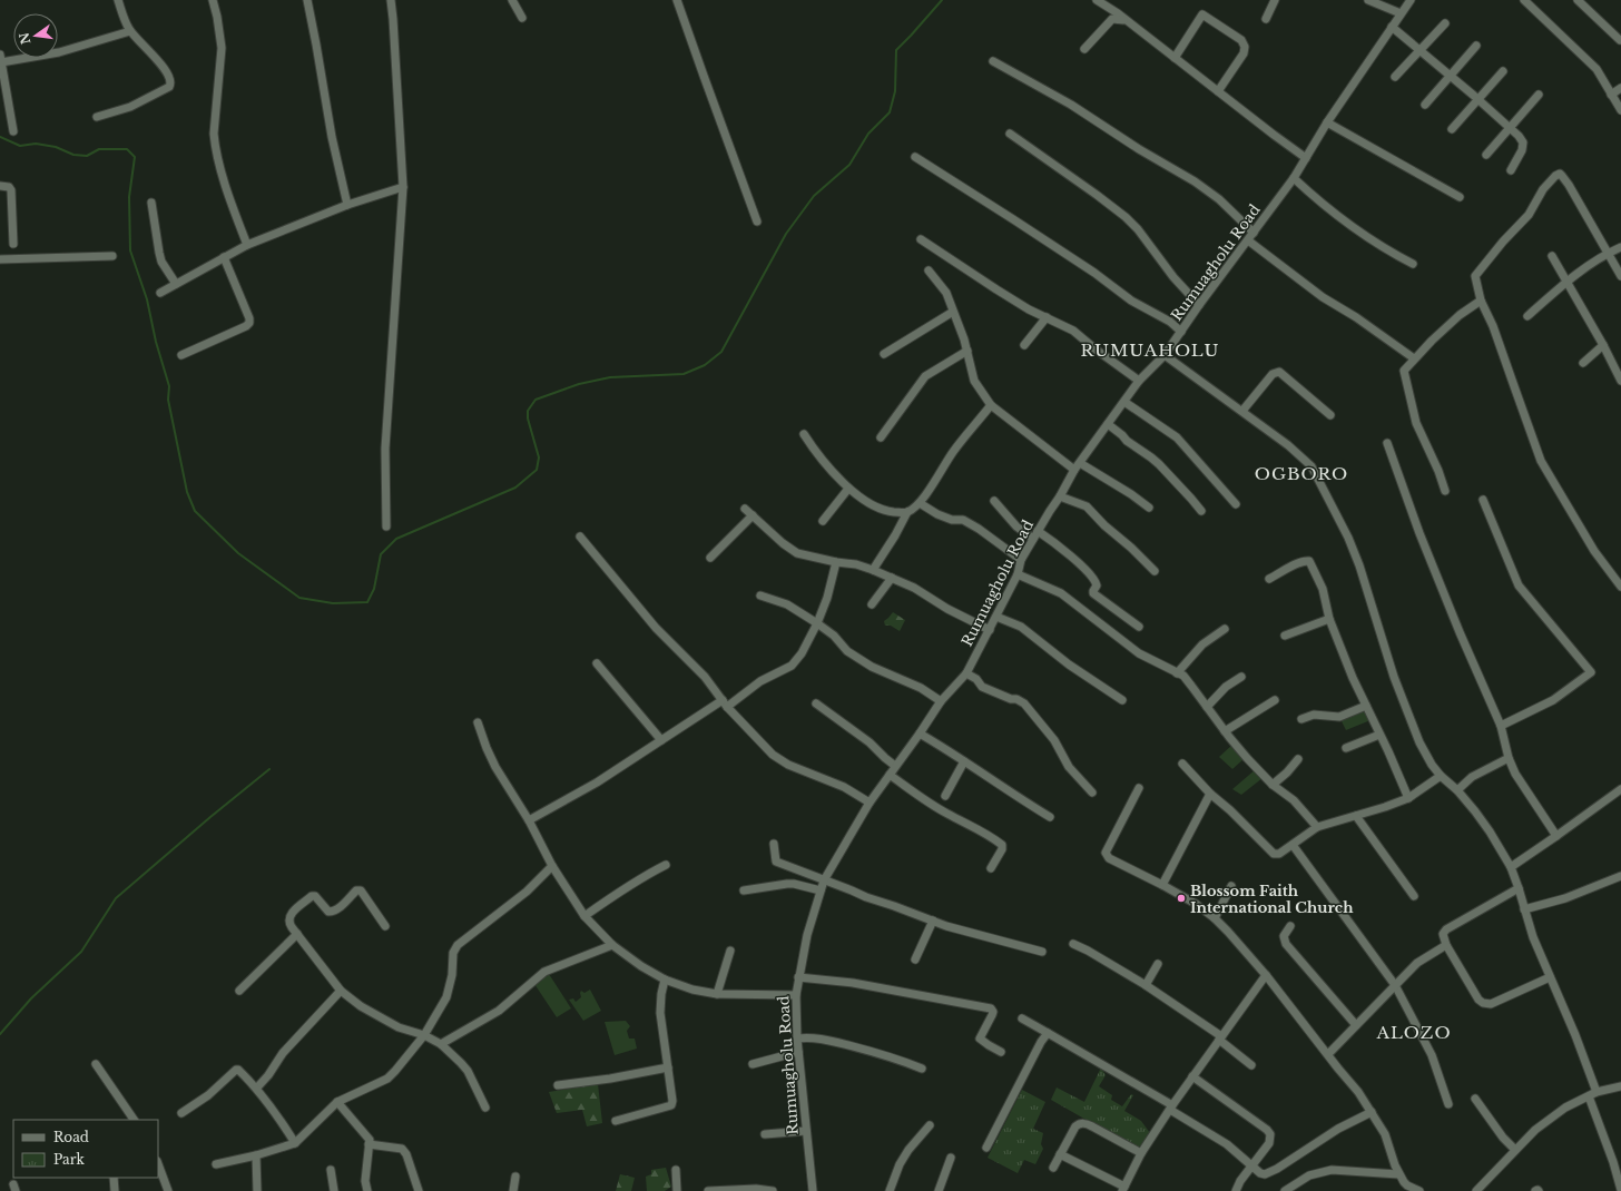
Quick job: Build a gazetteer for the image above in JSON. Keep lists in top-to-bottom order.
{
  "streets": {
    "street": ["Rumuagholu Road"]
  },
  "districts": ["RUMUAHOLU", "OGBORO", "ALOZO"],
  "places": ["Blossom Faith International Church"],
  "legend": ["Road", "Park"],
  "north": "left"
}
